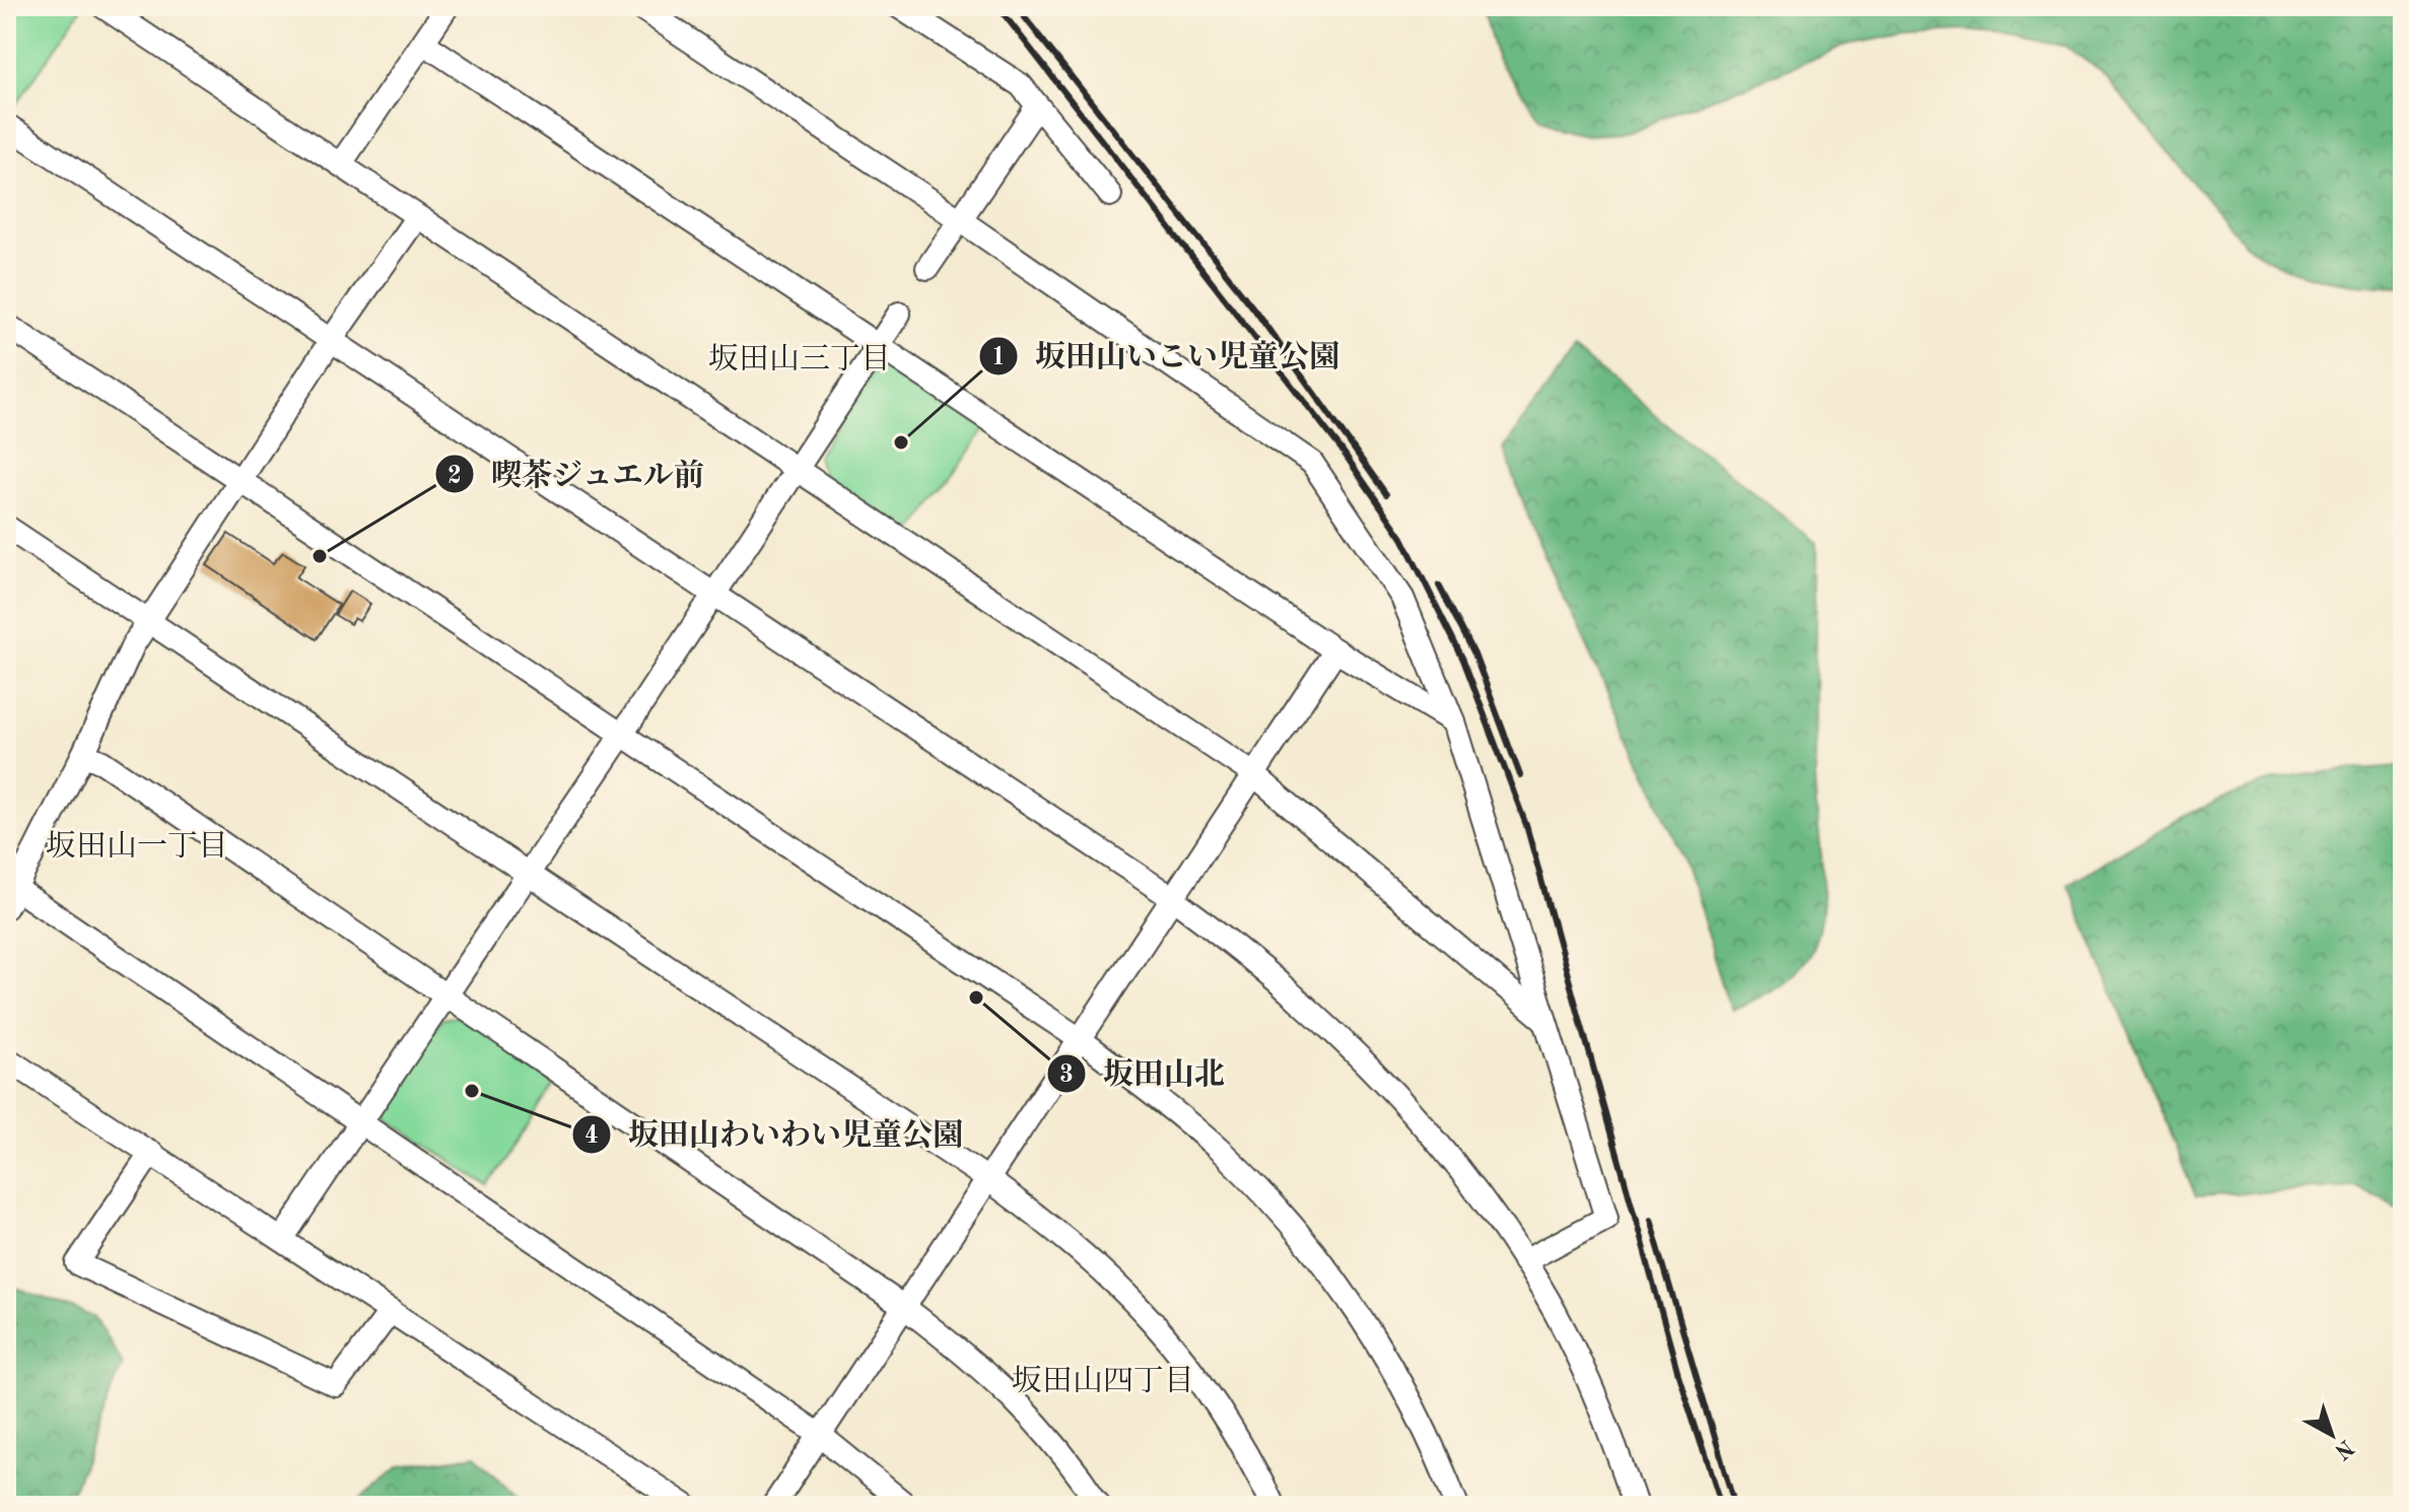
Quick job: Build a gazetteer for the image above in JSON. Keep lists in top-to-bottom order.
{
  "districts": ["坂田山三丁目", "坂田山一丁目", "坂田山四丁目"],
  "places": [
    "坂田山いこい児童公園",
    "喫茶ジュエル前",
    "坂田山北",
    "坂田山わいわい児童公園"
  ],
  "north": "bottom right"
}
